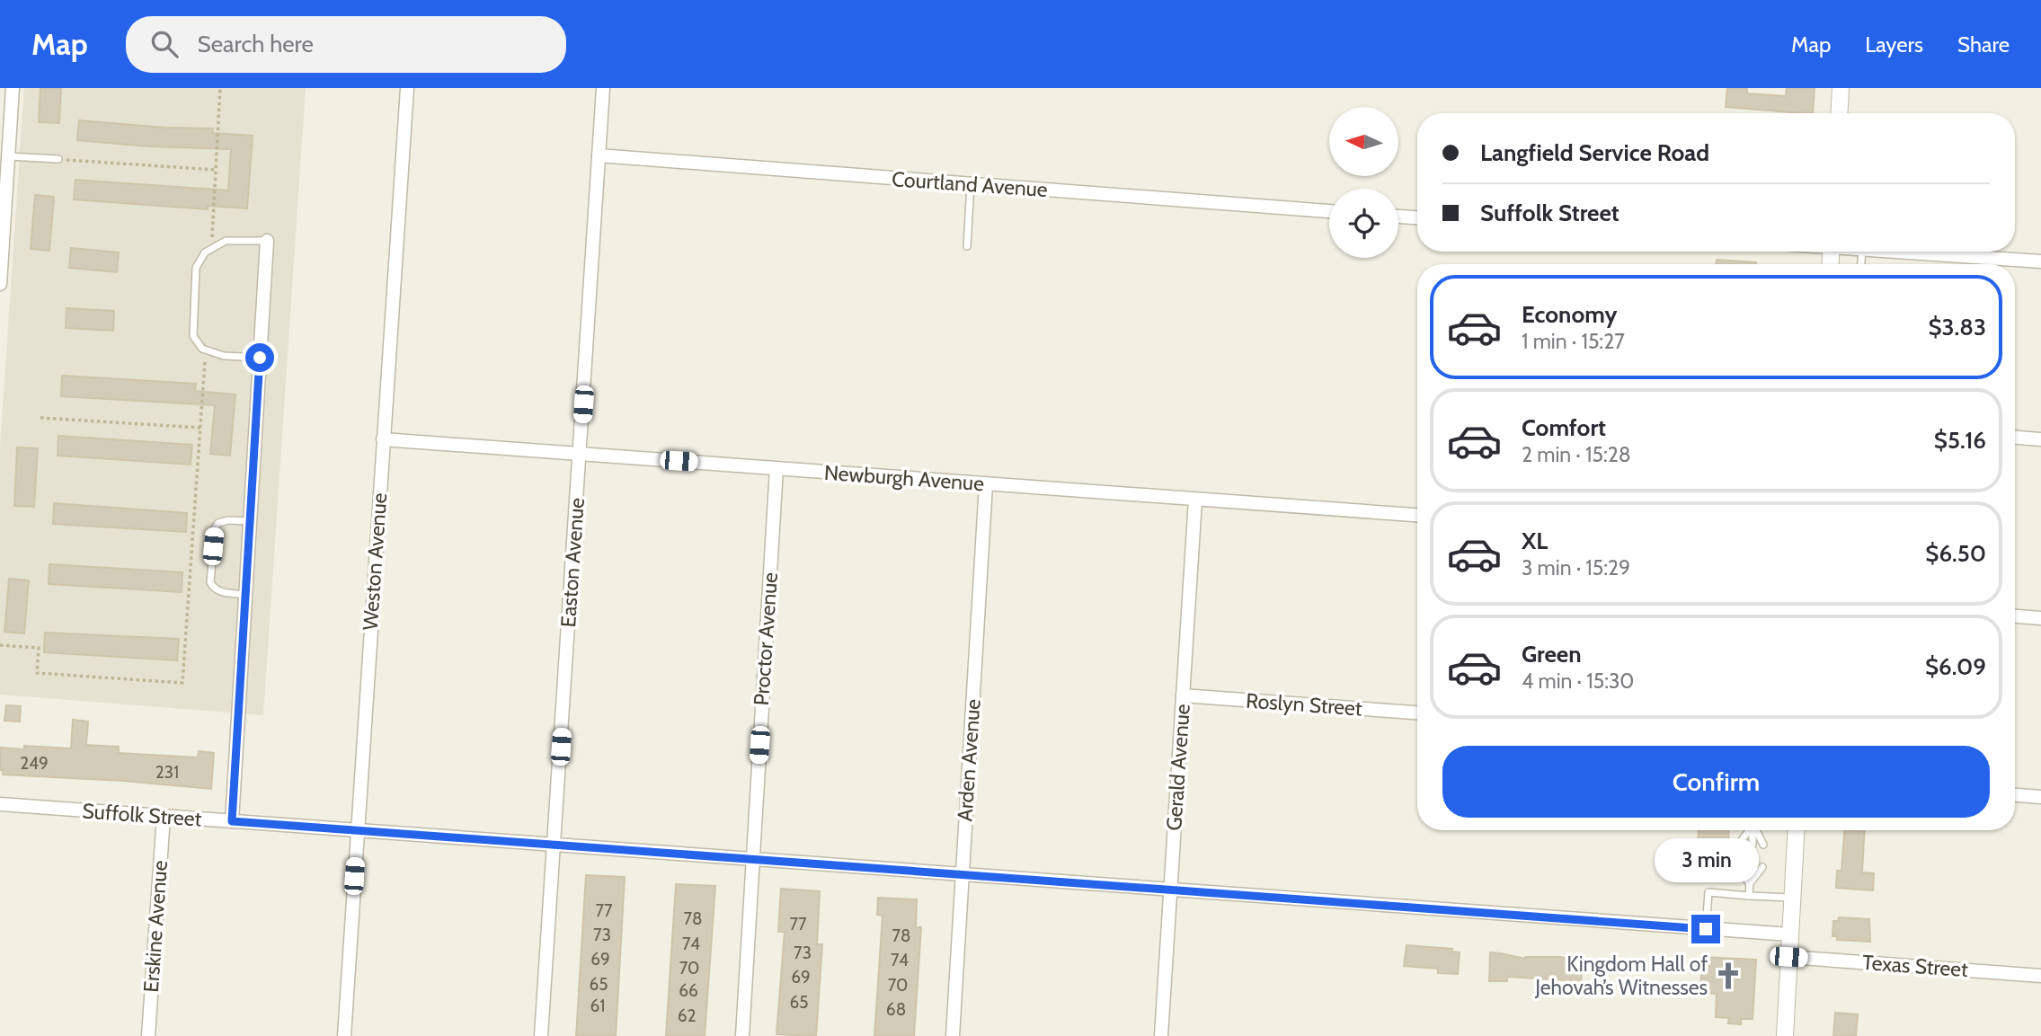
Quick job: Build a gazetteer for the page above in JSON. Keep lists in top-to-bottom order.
{
  "streets": {
    "street": [
      "Courtland Avenue",
      "Newburgh Avenue",
      "Weston Avenue",
      "Easton Avenue",
      "Proctor Avenue",
      "Roslyn Street",
      "Arden Avenue",
      "Gerald Avenue",
      "Suffolk Street",
      "Erskine Avenue",
      "Texas Street"
    ]
  },
  "crossings": [
    ["Courtland Avenue", "Easton Avenue"],
    ["Newburgh Avenue", "Weston Avenue"],
    ["Newburgh Avenue", "Easton Avenue"],
    ["Newburgh Avenue", "Proctor Avenue"],
    ["Newburgh Avenue", "Arden Avenue"],
    ["Newburgh Avenue", "Gerald Avenue"],
    ["Weston Avenue", "Suffolk Street"],
    ["Easton Avenue", "Suffolk Street"],
    ["Proctor Avenue", "Suffolk Street"],
    ["Roslyn Street", "Gerald Avenue"],
    ["Arden Avenue", "Suffolk Street"],
    ["Gerald Avenue", "Suffolk Street"],
    ["Suffolk Street", "Erskine Avenue"]
  ],
  "places": {
    "church": ["Kingdom Hall of Jehovah’s Witnesses"]
  },
  "house_numbers": [
    "249",
    "231",
    "77",
    "78",
    "77",
    "73",
    "78",
    "74",
    "73",
    "69",
    "74",
    "70",
    "69",
    "65",
    "70",
    "66",
    "65",
    "61",
    "68",
    "62"
  ],
  "north": "left",
  "page": {
    "header": "Map",
    "search": "Search here",
    "nav": ["Map", "Layers", "Share"],
    "banner": ["Langfield Service Road", "Suffolk Street"],
    "list": [
      {
        "name": "Economy",
        "note": "1 min · 15:27",
        "value": "$3.83"
      },
      {
        "name": "Comfort",
        "note": "2 min · 15:28",
        "value": "$5.16"
      },
      {
        "name": "XL",
        "note": "3 min · 15:29",
        "value": "$6.50"
      },
      {
        "name": "Green",
        "note": "4 min · 15:30",
        "value": "$6.09"
      }
    ],
    "buttons": "Confirm",
    "bubble": "3 min"
  }
}
